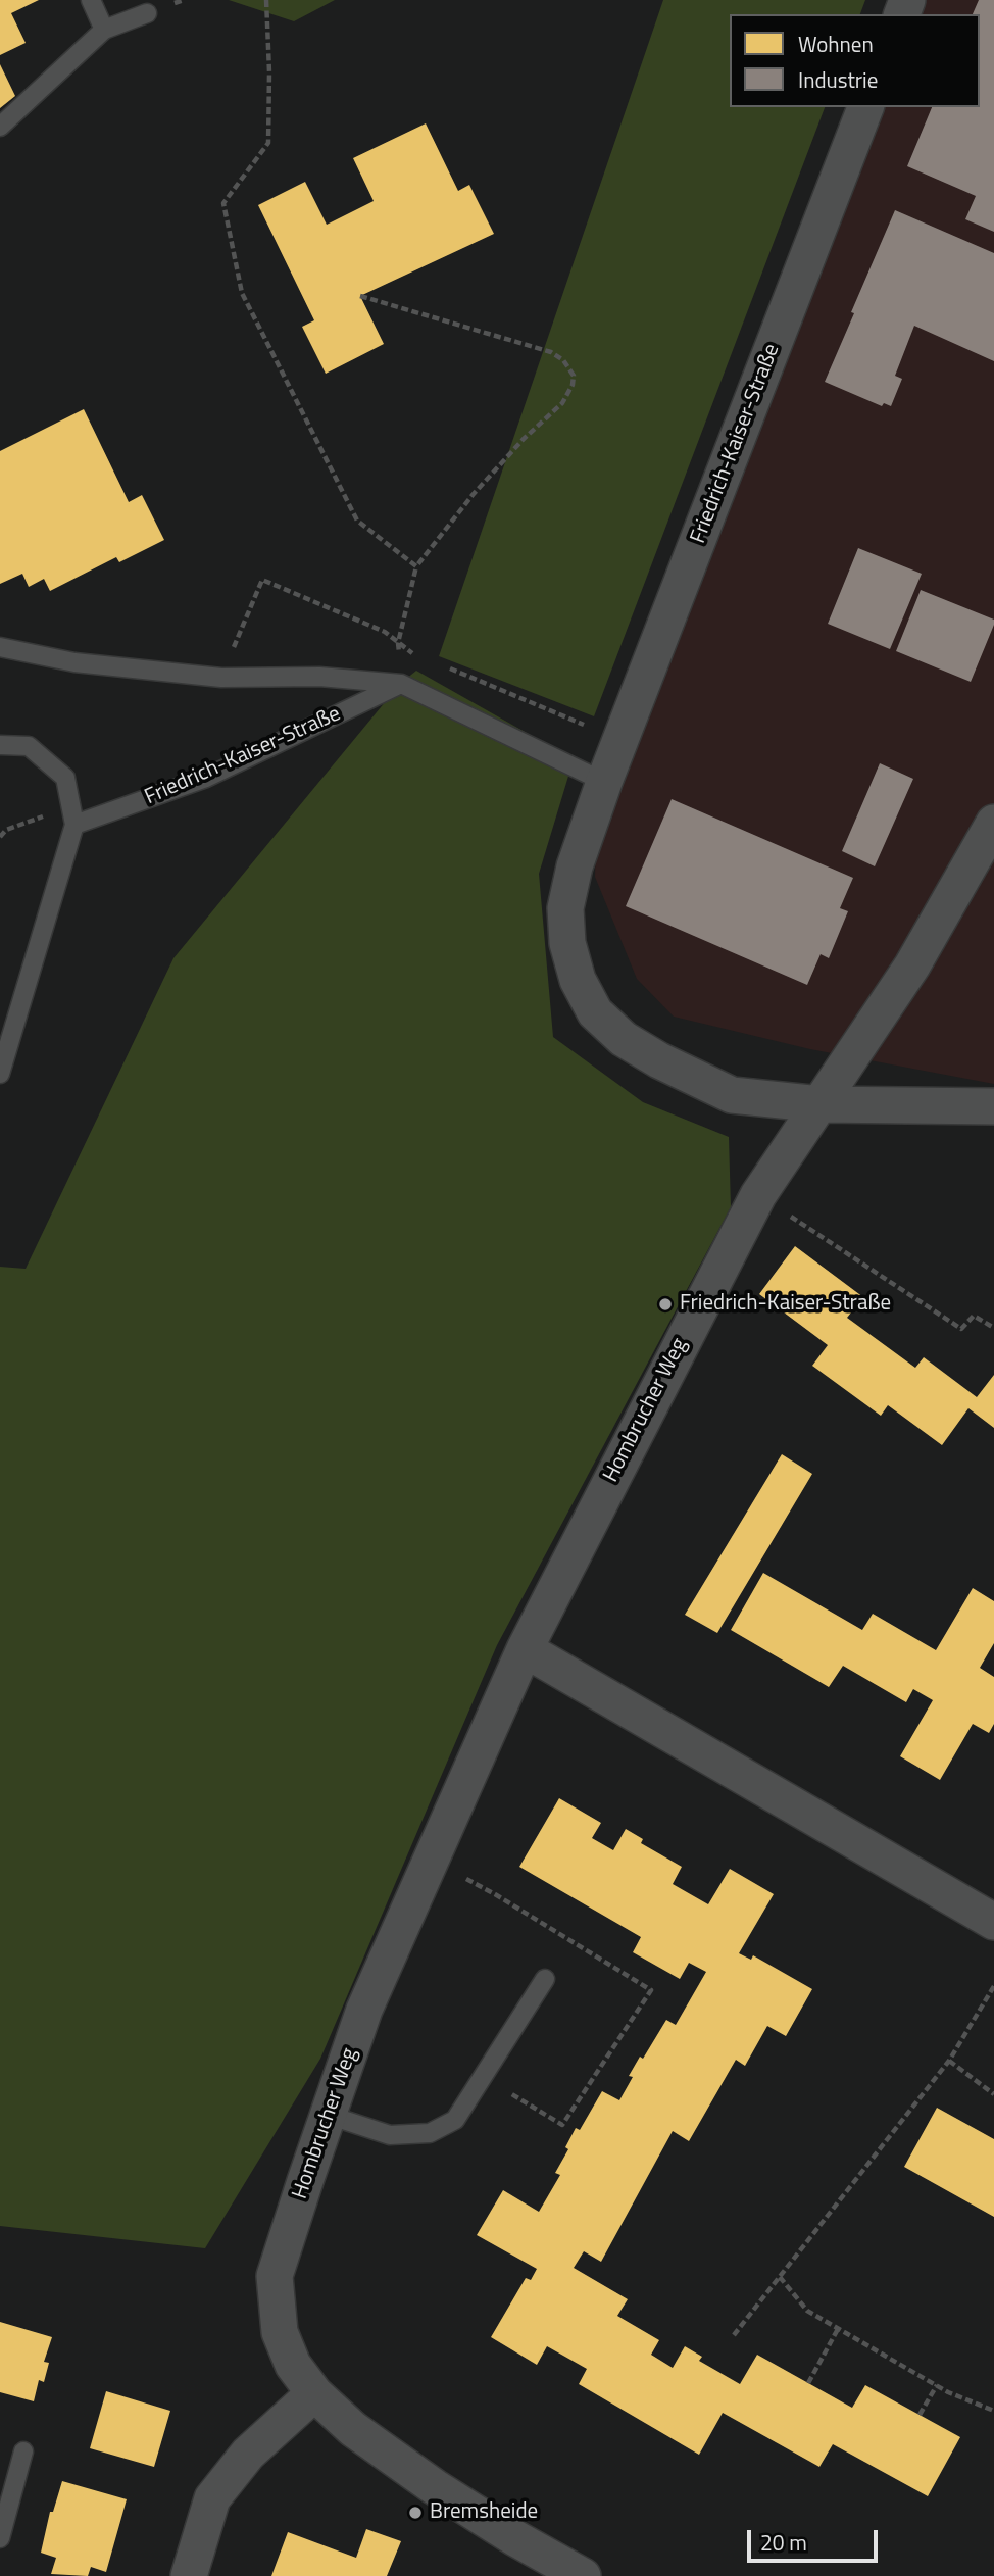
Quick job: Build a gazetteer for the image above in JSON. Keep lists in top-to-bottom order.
{
  "streets": {
    "street": ["Friedrich-Kaiser-Straße", "Hombrucher Weg"]
  },
  "crossings": [
    ["Friedrich-Kaiser-Straße", "Hombrucher Weg"]
  ],
  "places": ["Friedrich-Kaiser-Straße", "Bremsheide"],
  "legend": ["Wohnen", "Industrie"],
  "scale_bar": "20 m"
}
